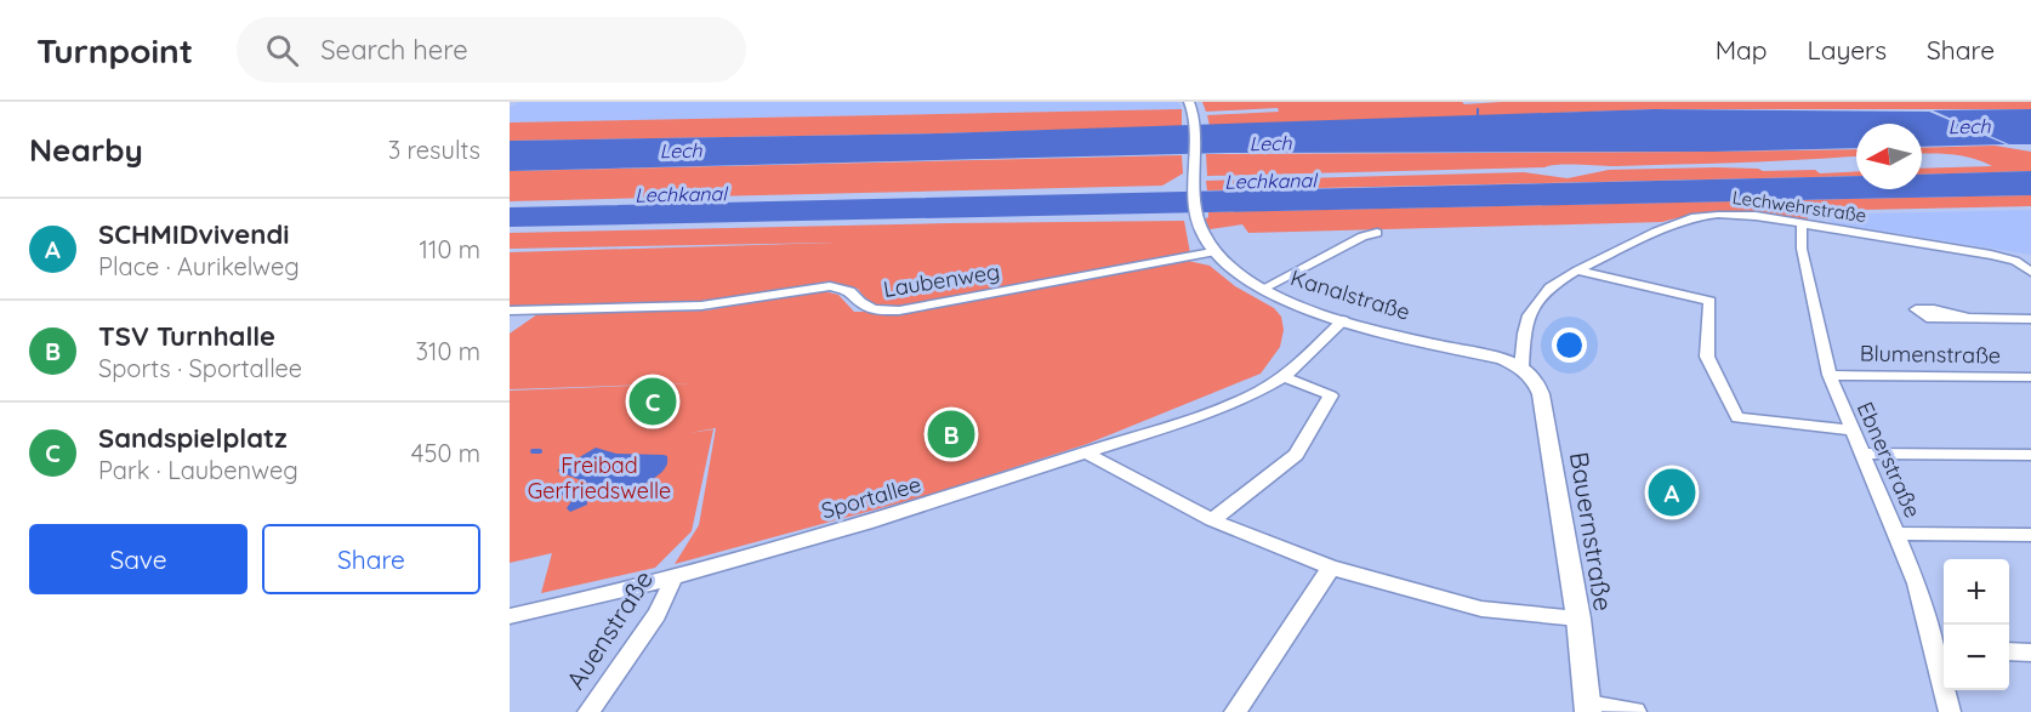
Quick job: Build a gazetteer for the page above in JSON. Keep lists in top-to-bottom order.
{
  "streets": {
    "main road": ["Kanalstraße", "Bauernstraße"],
    "street": [
      "Lechwehrstraße",
      "Laubenweg",
      "Blumenstraße",
      "Ebnerstraße",
      "Sportallee",
      "Auenstraße"
    ]
  },
  "crossings": [
    ["Lechwehrstraße", "Kanalstraße"],
    ["Lechwehrstraße", "Ebnerstraße"],
    ["Lechwehrstraße", "Bauernstraße"],
    ["Laubenweg", "Kanalstraße"],
    ["Kanalstraße", "Sportallee"],
    ["Kanalstraße", "Bauernstraße"],
    ["Blumenstraße", "Ebnerstraße"],
    ["Sportallee", "Auenstraße"]
  ],
  "water": ["Lech", "Lechkanal"],
  "parks": ["Freibad Gerfriedswelle"],
  "north": "left",
  "page": {
    "header": "Turnpoint",
    "search": "Search here",
    "nav": ["Map", "Layers", "Share"],
    "heading": ["Nearby", "3 results"],
    "list": [
      {
        "mark": "A",
        "name": "SCHMIDvivendi",
        "note": "Place · Aurikelweg",
        "value": "110 m"
      },
      {
        "mark": "B",
        "name": "TSV Turnhalle",
        "note": "Sports · Sportallee",
        "value": "310 m"
      },
      {
        "mark": "C",
        "name": "Sandspielplatz",
        "note": "Park · Laubenweg",
        "value": "450 m"
      }
    ],
    "pins": ["C", "B", "A"],
    "buttons": ["Save", "Share"],
    "map_buttons": ["+", "−"]
  }
}
